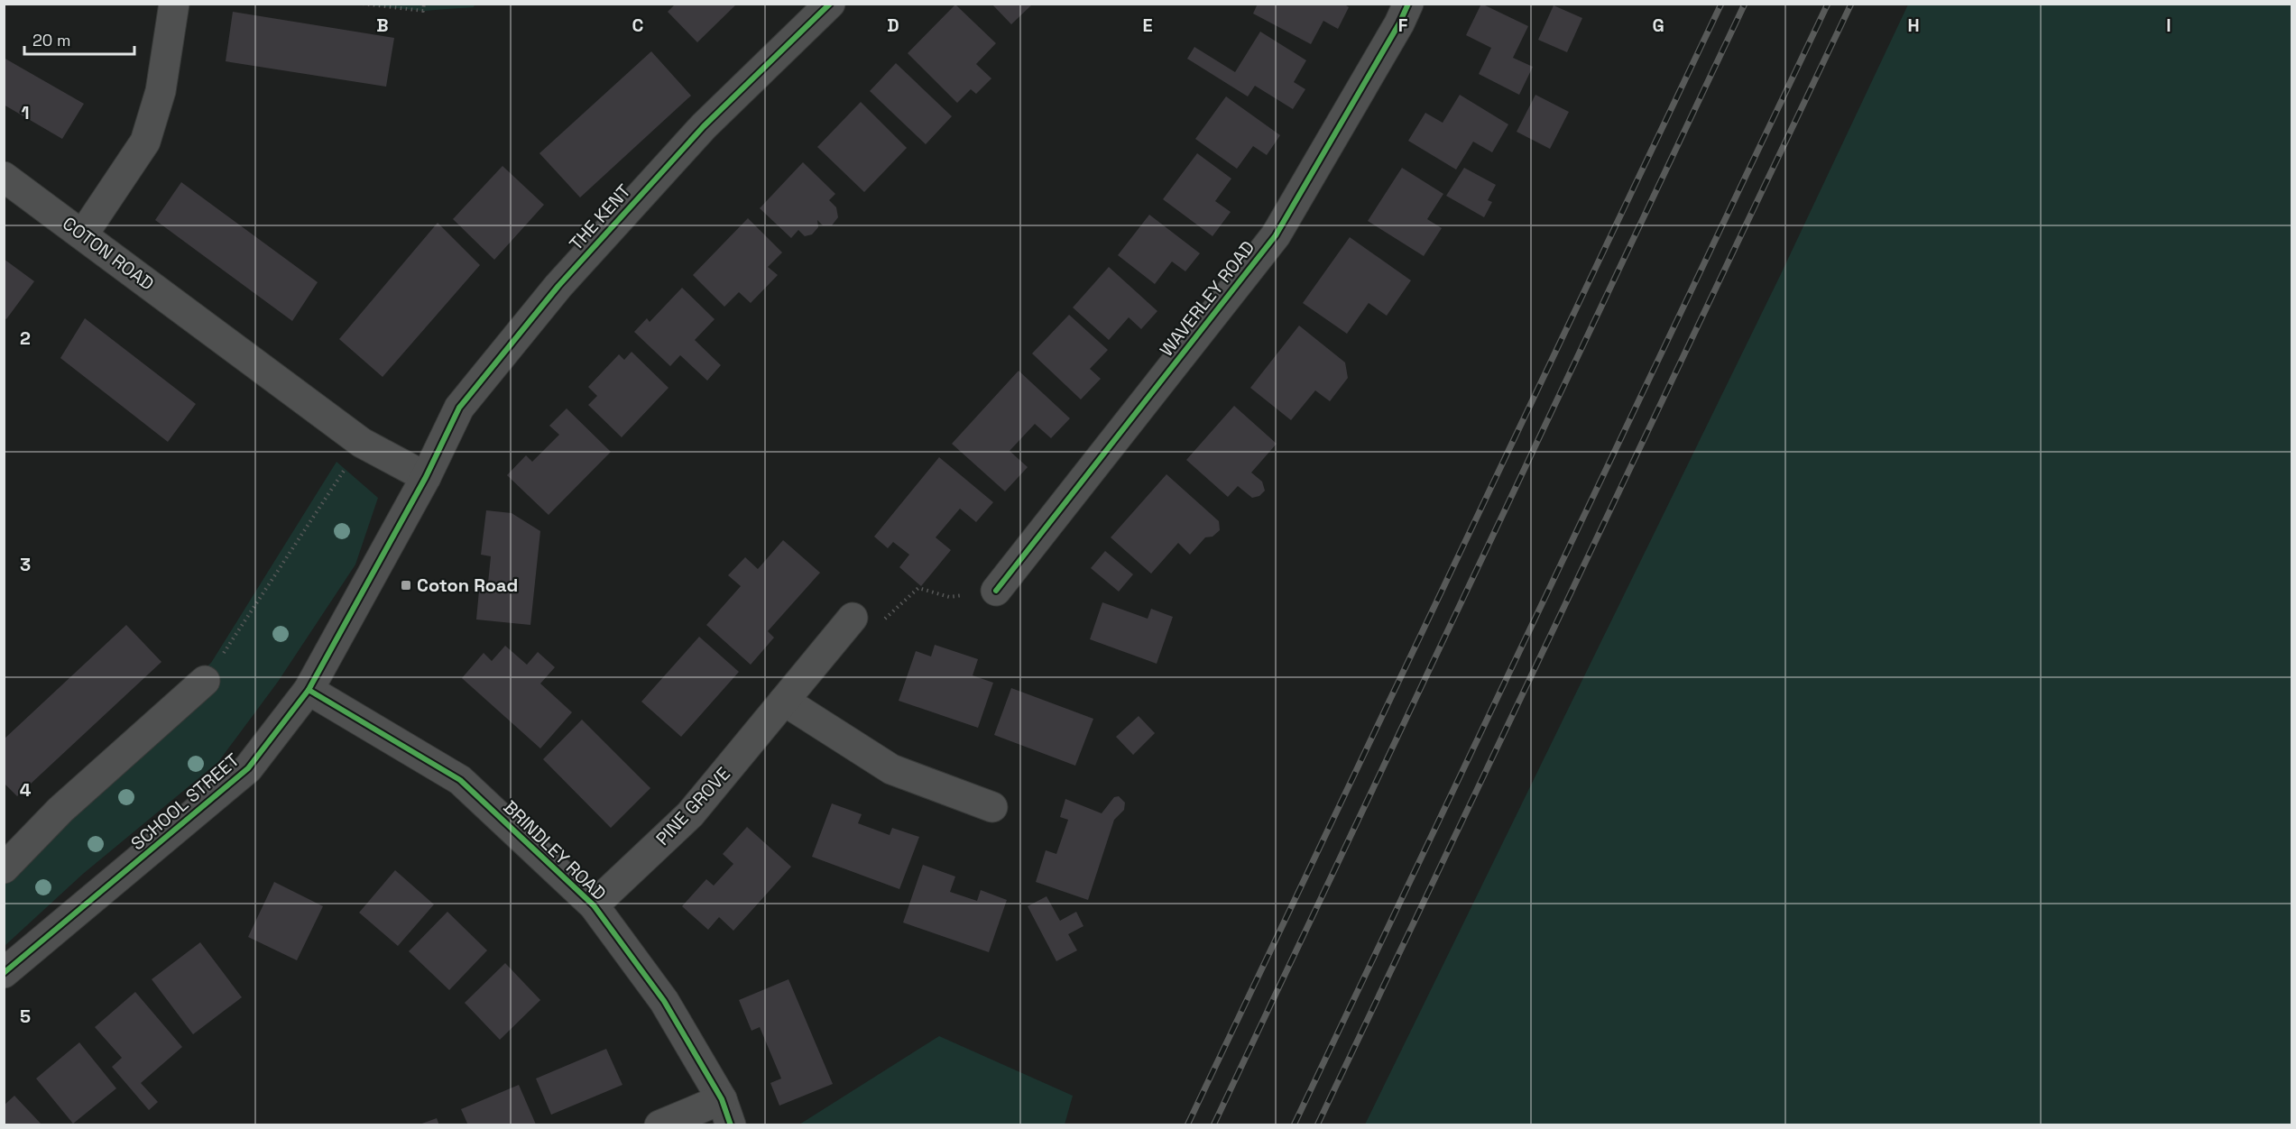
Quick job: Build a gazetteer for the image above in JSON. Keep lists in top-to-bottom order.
{
  "streets": {
    "street": [
      "THE KENT",
      "COTON ROAD",
      "WAVERLEY ROAD",
      "SCHOOL STREET",
      "PINE GROVE",
      "BRINDLEY ROAD"
    ]
  },
  "crossings": [
    ["THE KENT", "COTON ROAD"],
    ["THE KENT", "SCHOOL STREET"],
    ["COTON ROAD", "SCHOOL STREET"],
    ["SCHOOL STREET", "BRINDLEY ROAD"],
    ["PINE GROVE", "BRINDLEY ROAD"]
  ],
  "places": {
    "transit": ["Coton Road"]
  },
  "scale_bar": "20 m",
  "grid": {
    "columns": [
      "B",
      "C",
      "D",
      "E",
      "F",
      "G",
      "H",
      "I"
    ],
    "rows": [
      "1",
      "2",
      "3",
      "4",
      "5"
    ]
  }
}
